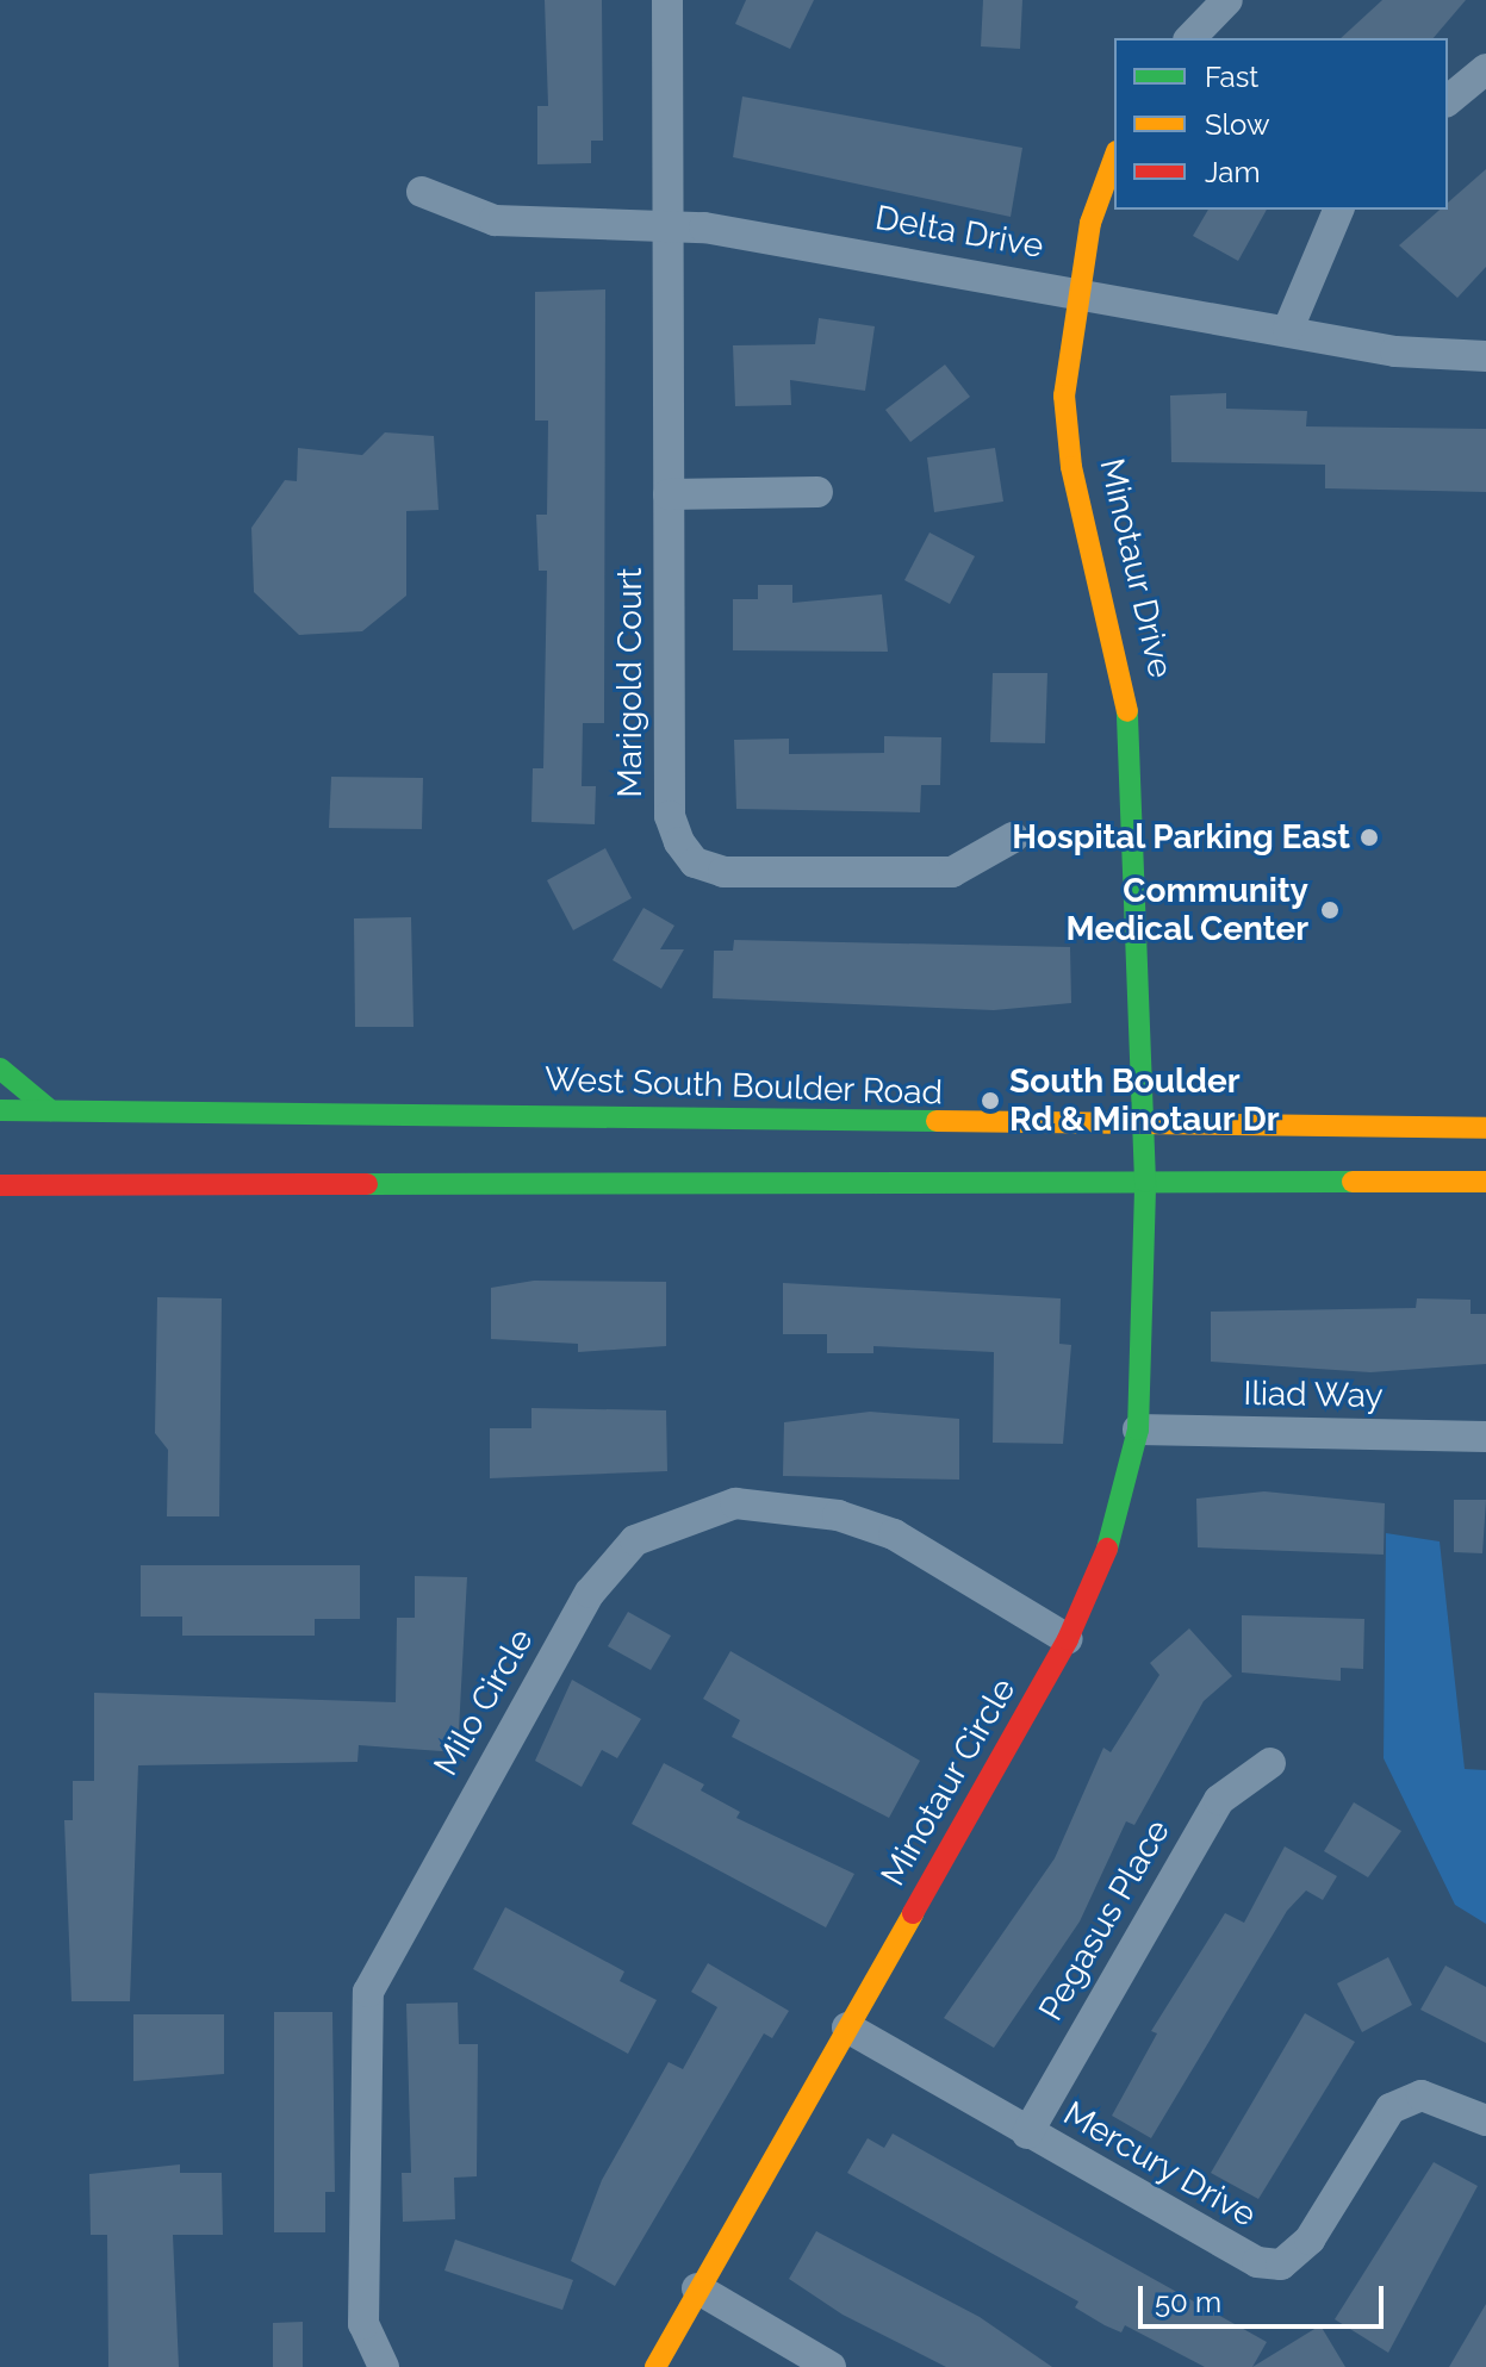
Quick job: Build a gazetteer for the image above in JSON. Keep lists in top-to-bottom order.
{
  "streets": {
    "main road": ["Minotaur Drive", "West South Boulder Road", "Minotaur Circle"],
    "street": [
      "Delta Drive",
      "Marigold Court",
      "Iliad Way",
      "Milo Circle",
      "Pegasus Place",
      "Mercury Drive"
    ]
  },
  "crossings": [
    ["Delta Drive", "Minotaur Drive"],
    ["Delta Drive", "Marigold Court"],
    ["Minotaur Drive", "West South Boulder Road"],
    ["Minotaur Drive", "Minotaur Circle"],
    ["Iliad Way", "Minotaur Circle"],
    ["Milo Circle", "Minotaur Circle"],
    ["Minotaur Circle", "Mercury Drive"],
    ["Pegasus Place", "Mercury Drive"]
  ],
  "places": ["Hospital Parking East", "Community Medical Center", "South Boulder Rd & Minotaur Dr"],
  "legend": ["Fast", "Slow", "Jam"],
  "scale_bar": "50 m"
}
